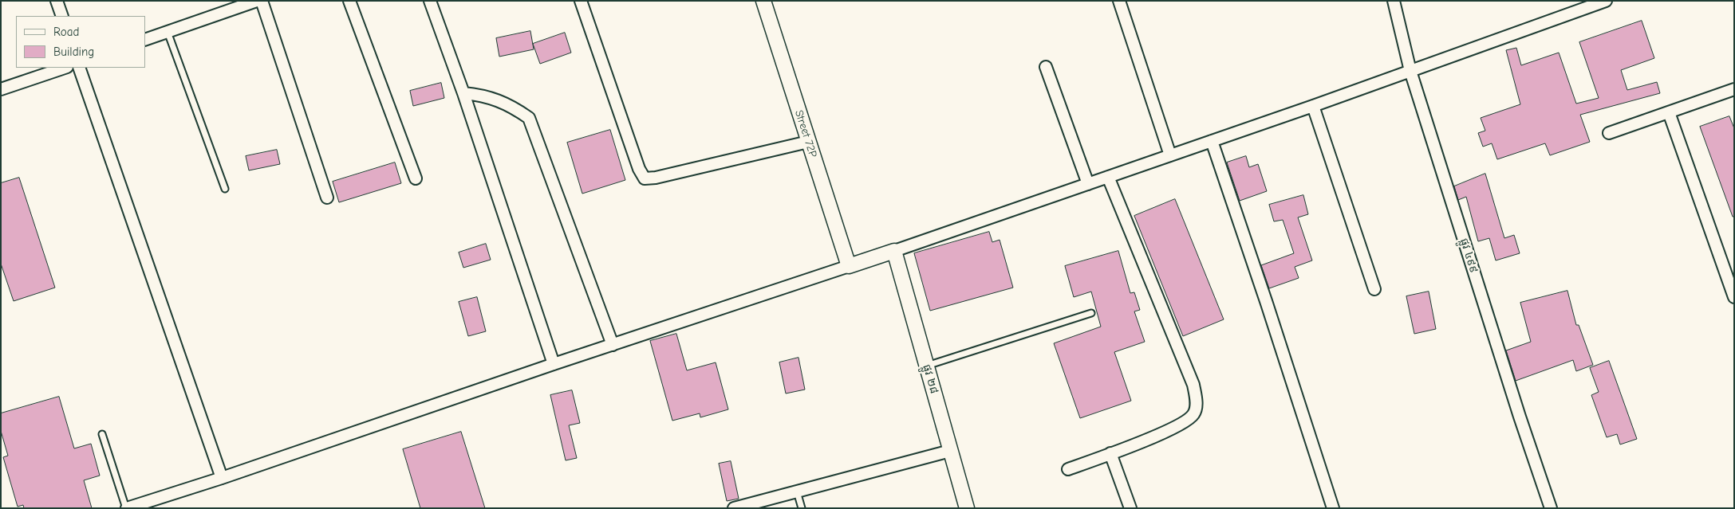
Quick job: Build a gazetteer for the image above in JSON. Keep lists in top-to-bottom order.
{
  "streets": {
    "street": ["Street 72P", "ផ្លូវ ៤៩៩", "ផ្លូវ ២៨"]
  },
  "legend": ["Road", "Building"]
}
